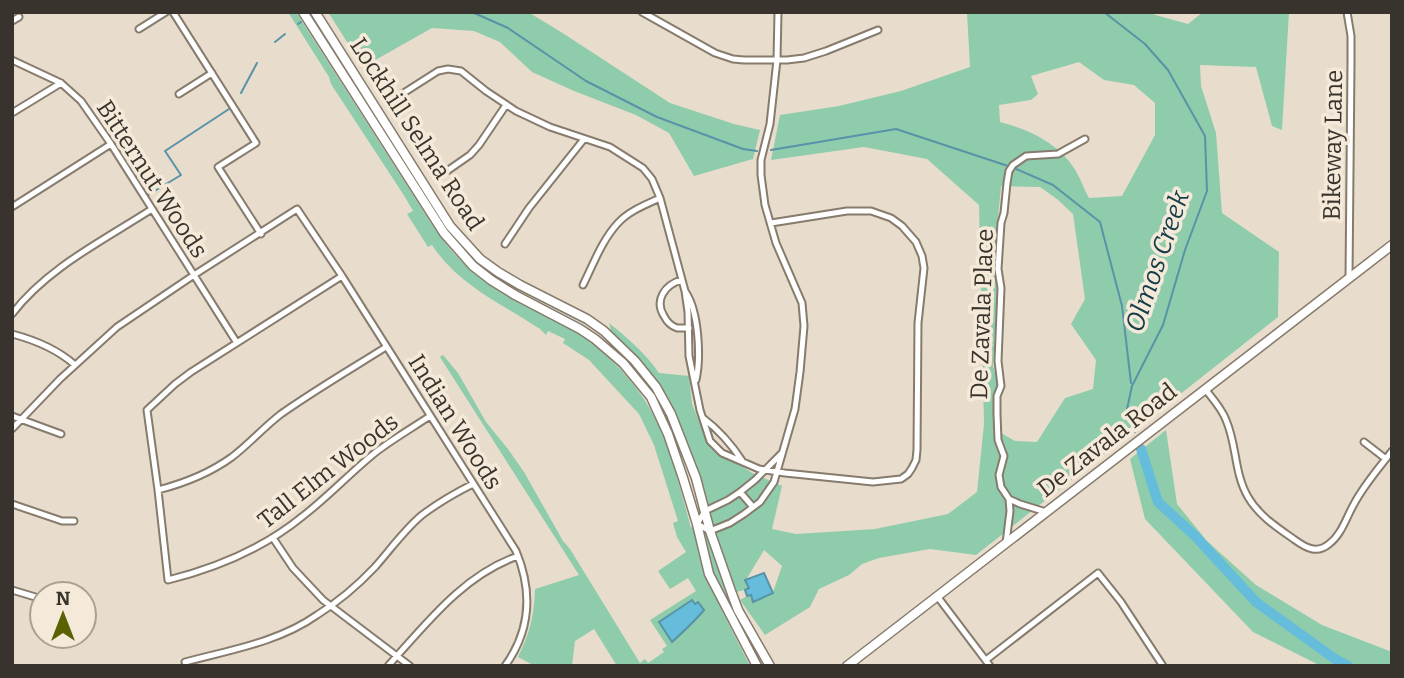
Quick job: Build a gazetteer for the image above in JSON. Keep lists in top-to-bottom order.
{
  "streets": {
    "main road": ["Lockhill Selma Road", "De Zavala Road"],
    "street": [
      "Bikeway Lane",
      "Bitternut Woods",
      "De Zavala Place",
      "Indian Woods",
      "Tall Elm Woods"
    ]
  },
  "crossings": [
    ["Bikeway Lane", "De Zavala Road"],
    ["De Zavala Place", "De Zavala Road"],
    ["Indian Woods", "Tall Elm Woods"]
  ],
  "water": ["Olmos Creek"],
  "north": "top"
}
